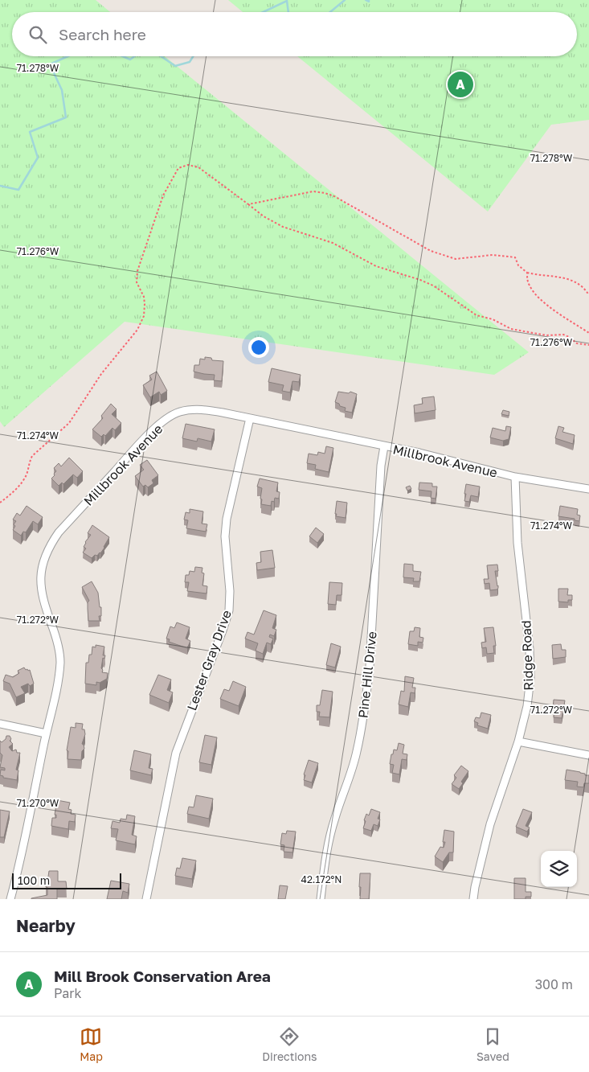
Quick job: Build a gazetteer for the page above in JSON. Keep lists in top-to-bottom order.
{
  "streets": {
    "street": [
      "Millbrook Avenue",
      "Ridge Road",
      "Lester Gray Drive",
      "Pine Hill Drive"
    ]
  },
  "crossings": [
    ["Millbrook Avenue", "Ridge Road"],
    ["Millbrook Avenue", "Lester Gray Drive"],
    ["Millbrook Avenue", "Pine Hill Drive"]
  ],
  "scale_bar": "100 m",
  "page": {
    "search": "Search here",
    "pins": "A",
    "scale": "100 m",
    "heading": "Nearby",
    "list": [
      {
        "mark": "A",
        "name": "Mill Brook Conservation Area",
        "note": "Park",
        "value": "300 m"
      }
    ],
    "nav": ["Map", "Directions", "Saved"]
  },
  "coordinates": [
    "71.278°W",
    "71.276°W",
    "71.274°W",
    "71.272°W",
    "71.270°W",
    "42.172°N"
  ]
}
